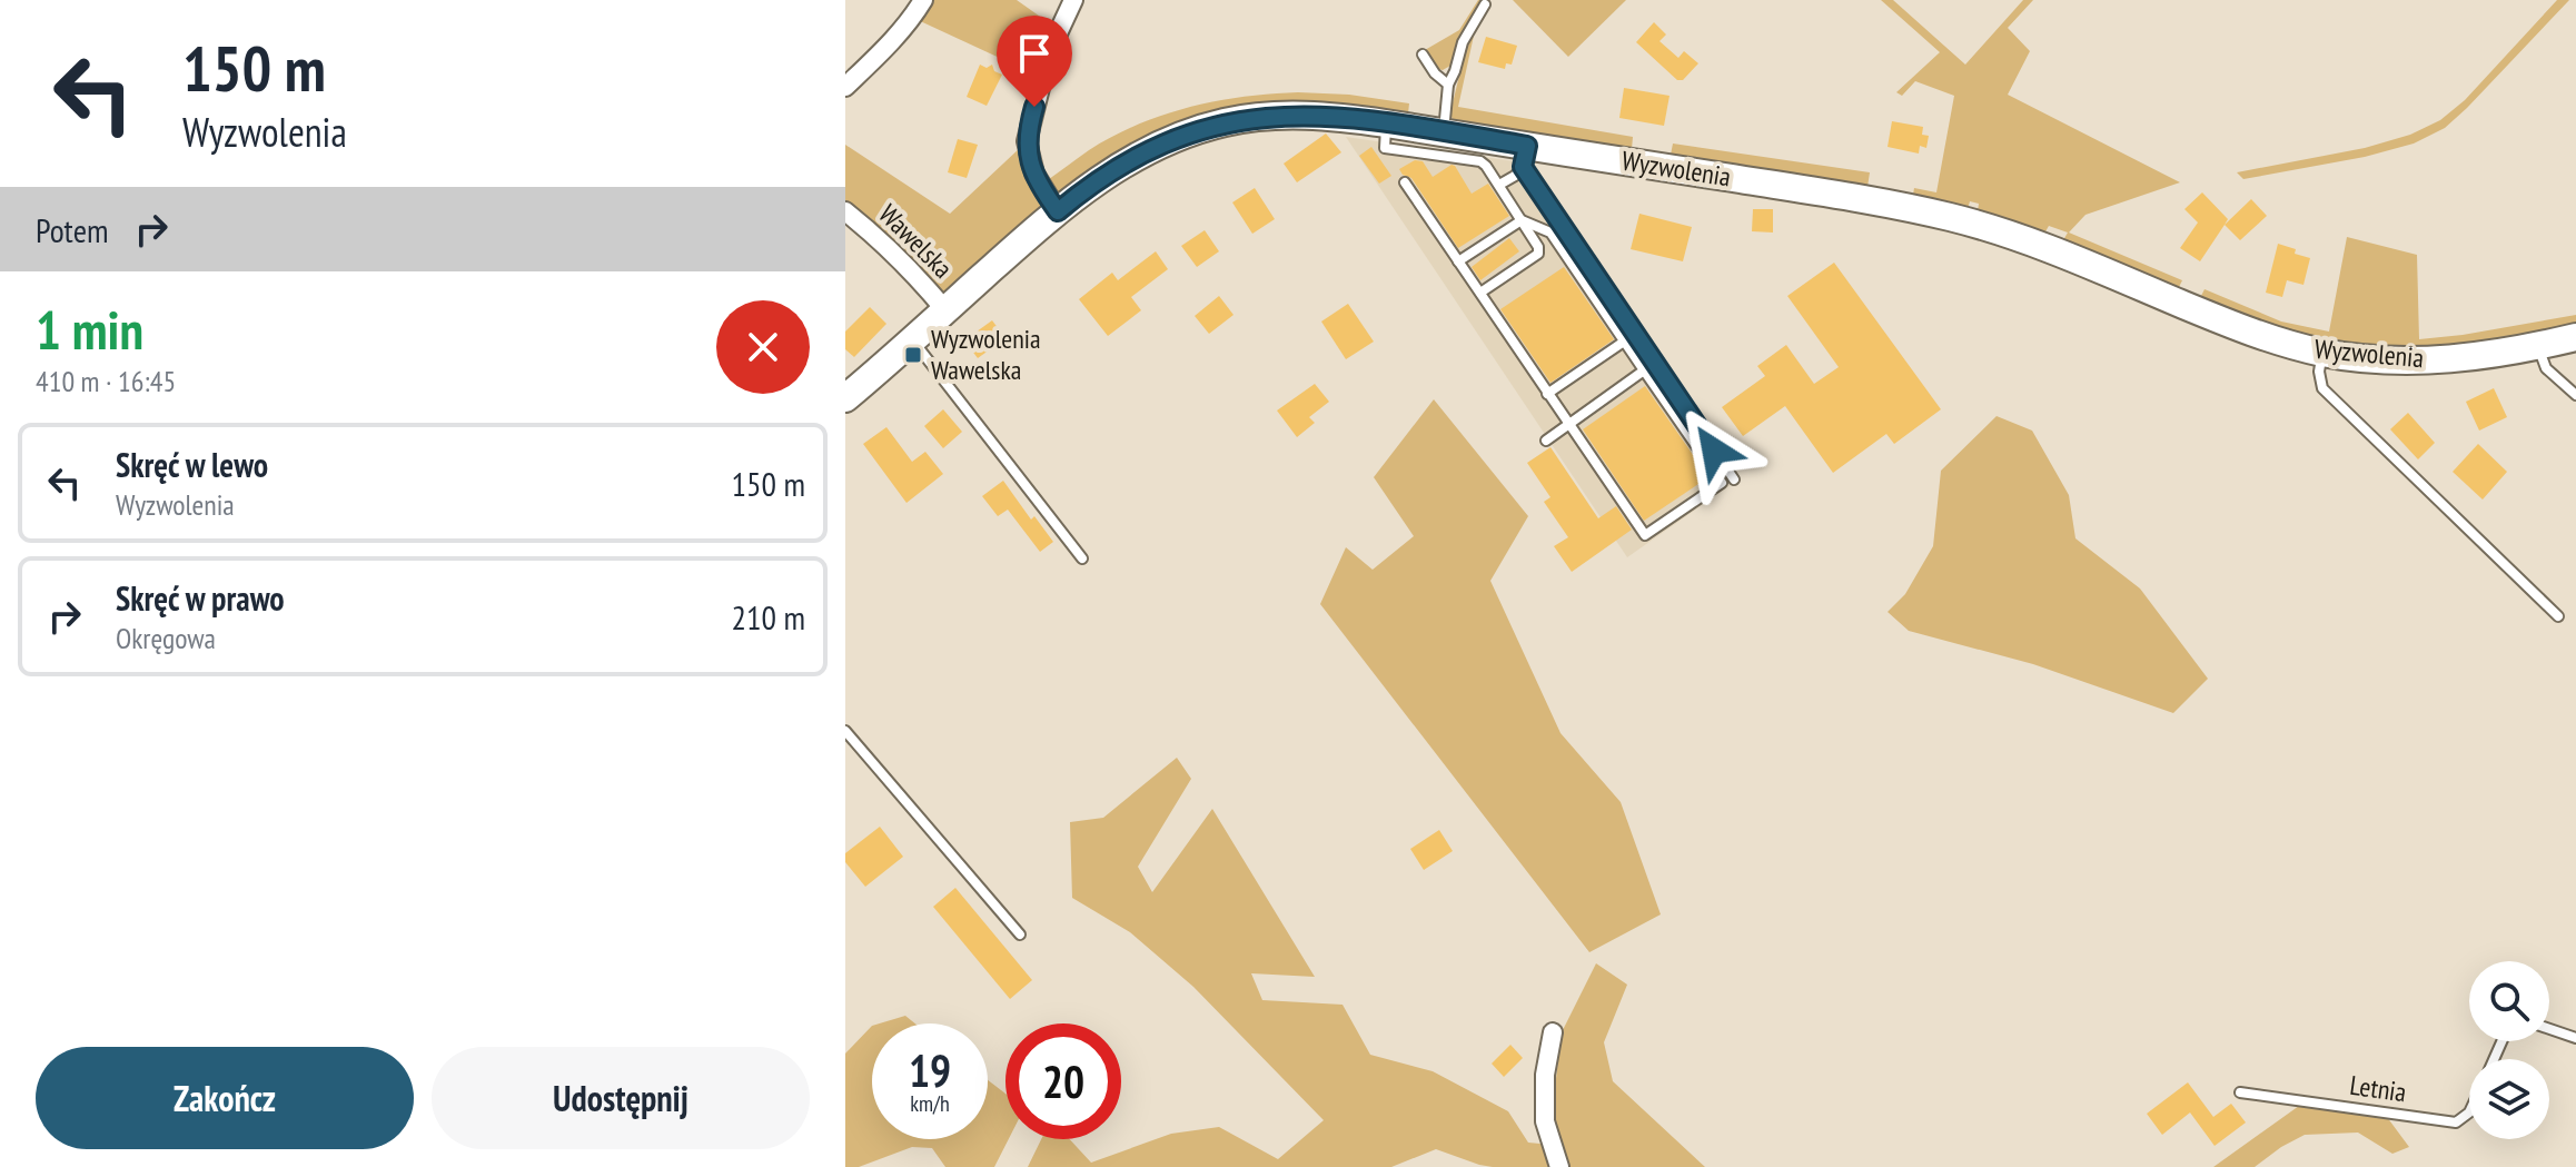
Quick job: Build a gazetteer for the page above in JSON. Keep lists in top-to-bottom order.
{
  "streets": {
    "street": ["Wyzwolenia", "Wawelska"],
    "lane": ["Letnia"]
  },
  "crossings": [
    ["Wyzwolenia", "Wawelska"]
  ],
  "places": {
    "transit": ["Wyzwolenia Wawelska"]
  },
  "page": {
    "turn": ["150 m", "Wyzwolenia"],
    "then": "Potem",
    "heading": ["1 min", "410 m · 16:45"],
    "list": [
      {
        "name": "Skręć w lewo",
        "note": "Wyzwolenia",
        "value": "150 m"
      },
      {
        "name": "Skręć w prawo",
        "note": "Okręgowa",
        "value": "210 m"
      }
    ],
    "speed": "19 km/h",
    "limit": "20",
    "buttons": ["Zakończ", "Udostępnij"]
  }
}
